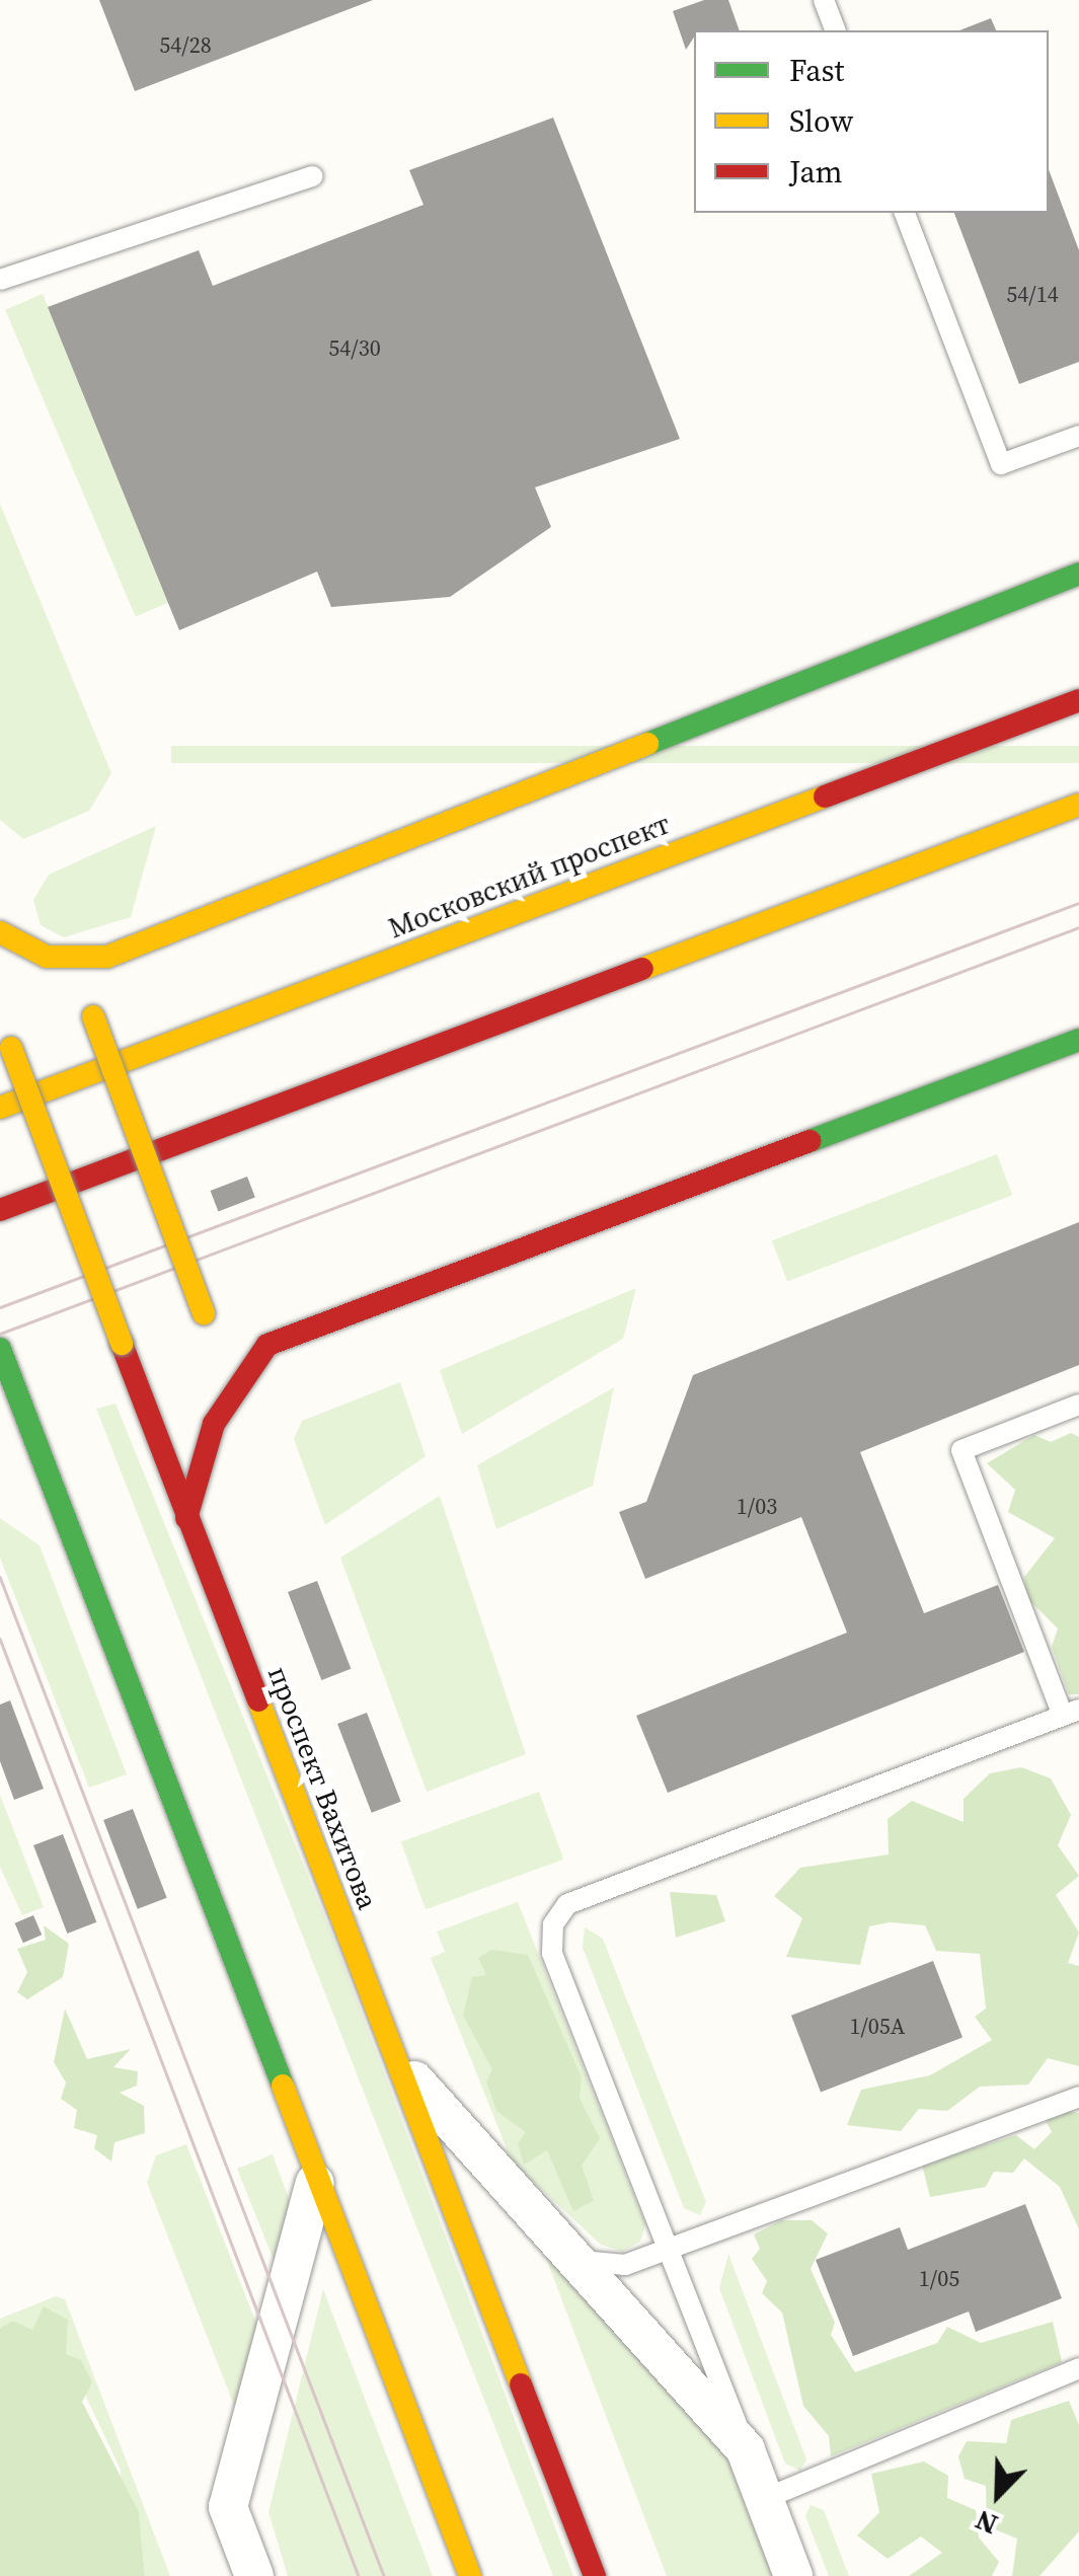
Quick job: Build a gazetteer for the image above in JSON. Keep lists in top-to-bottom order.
{
  "streets": {
    "main road": ["Московский проспект", "проспект Вахитова"]
  },
  "house_numbers": [
    "54/28",
    "54/14",
    "54/30",
    "1/03",
    "1/05А",
    "1/05"
  ],
  "legend": ["Fast", "Slow", "Jam"],
  "north": "bottom left"
}
